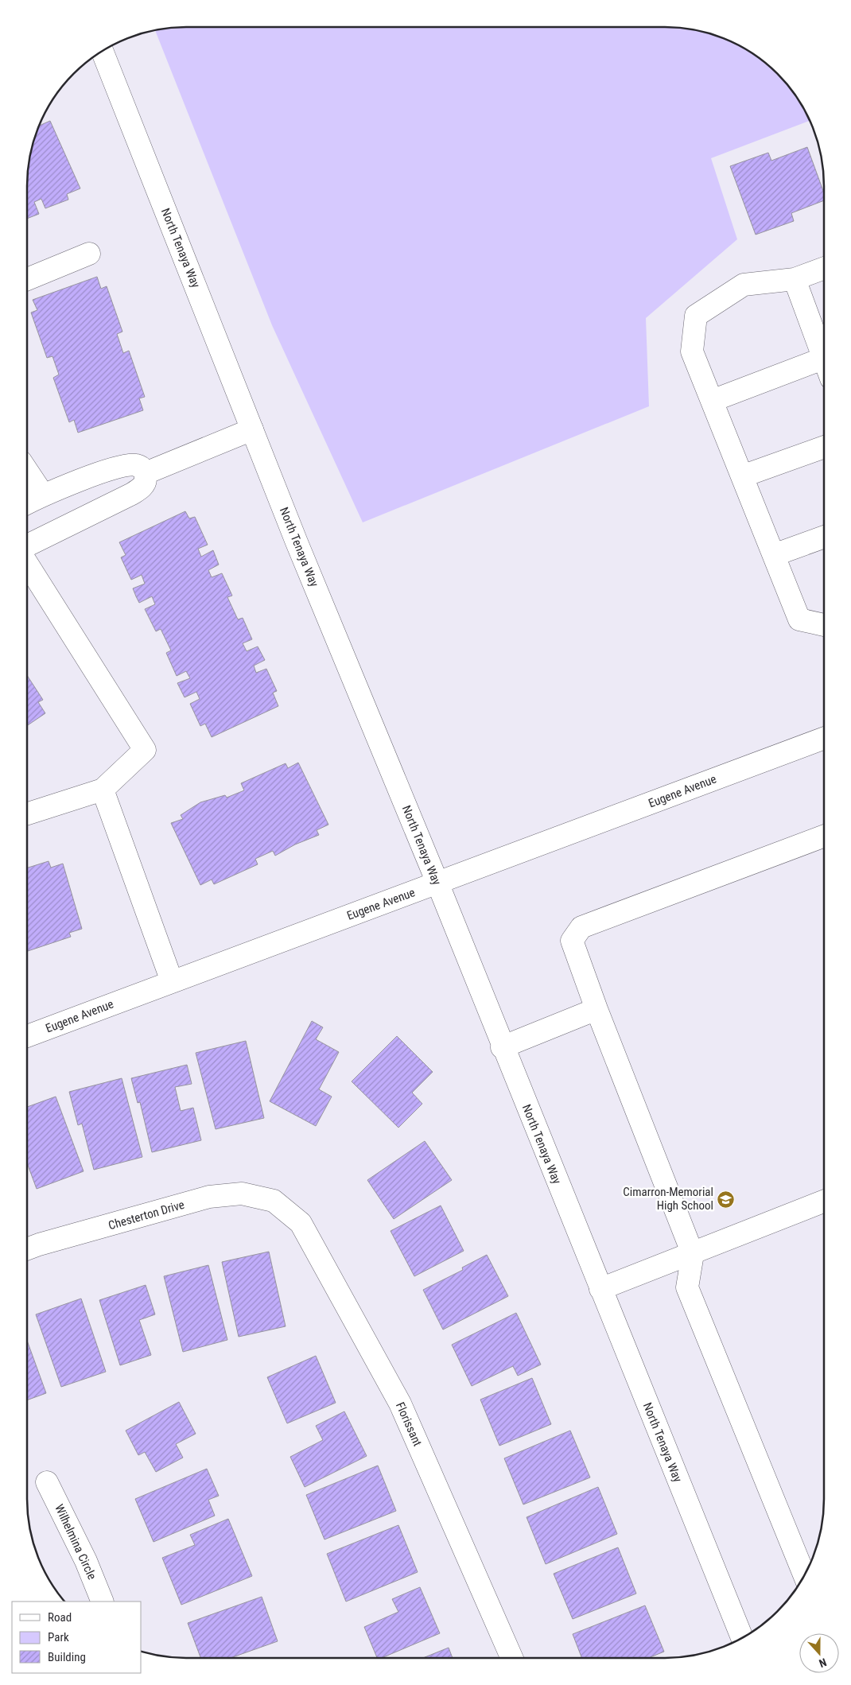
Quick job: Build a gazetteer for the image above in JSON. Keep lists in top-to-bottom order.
{
  "streets": {
    "street": [
      "North Tenaya Way",
      "Eugene Avenue",
      "Chesterton Drive",
      "Florissant",
      "Wilhelmina Circle"
    ]
  },
  "crossings": [
    ["North Tenaya Way", "Eugene Avenue"],
    ["Chesterton Drive", "Florissant"]
  ],
  "places": {
    "school or university": ["Cimarron-Memorial High School"]
  },
  "legend": ["Road", "Park", "Building"],
  "north": "bottom"
}
